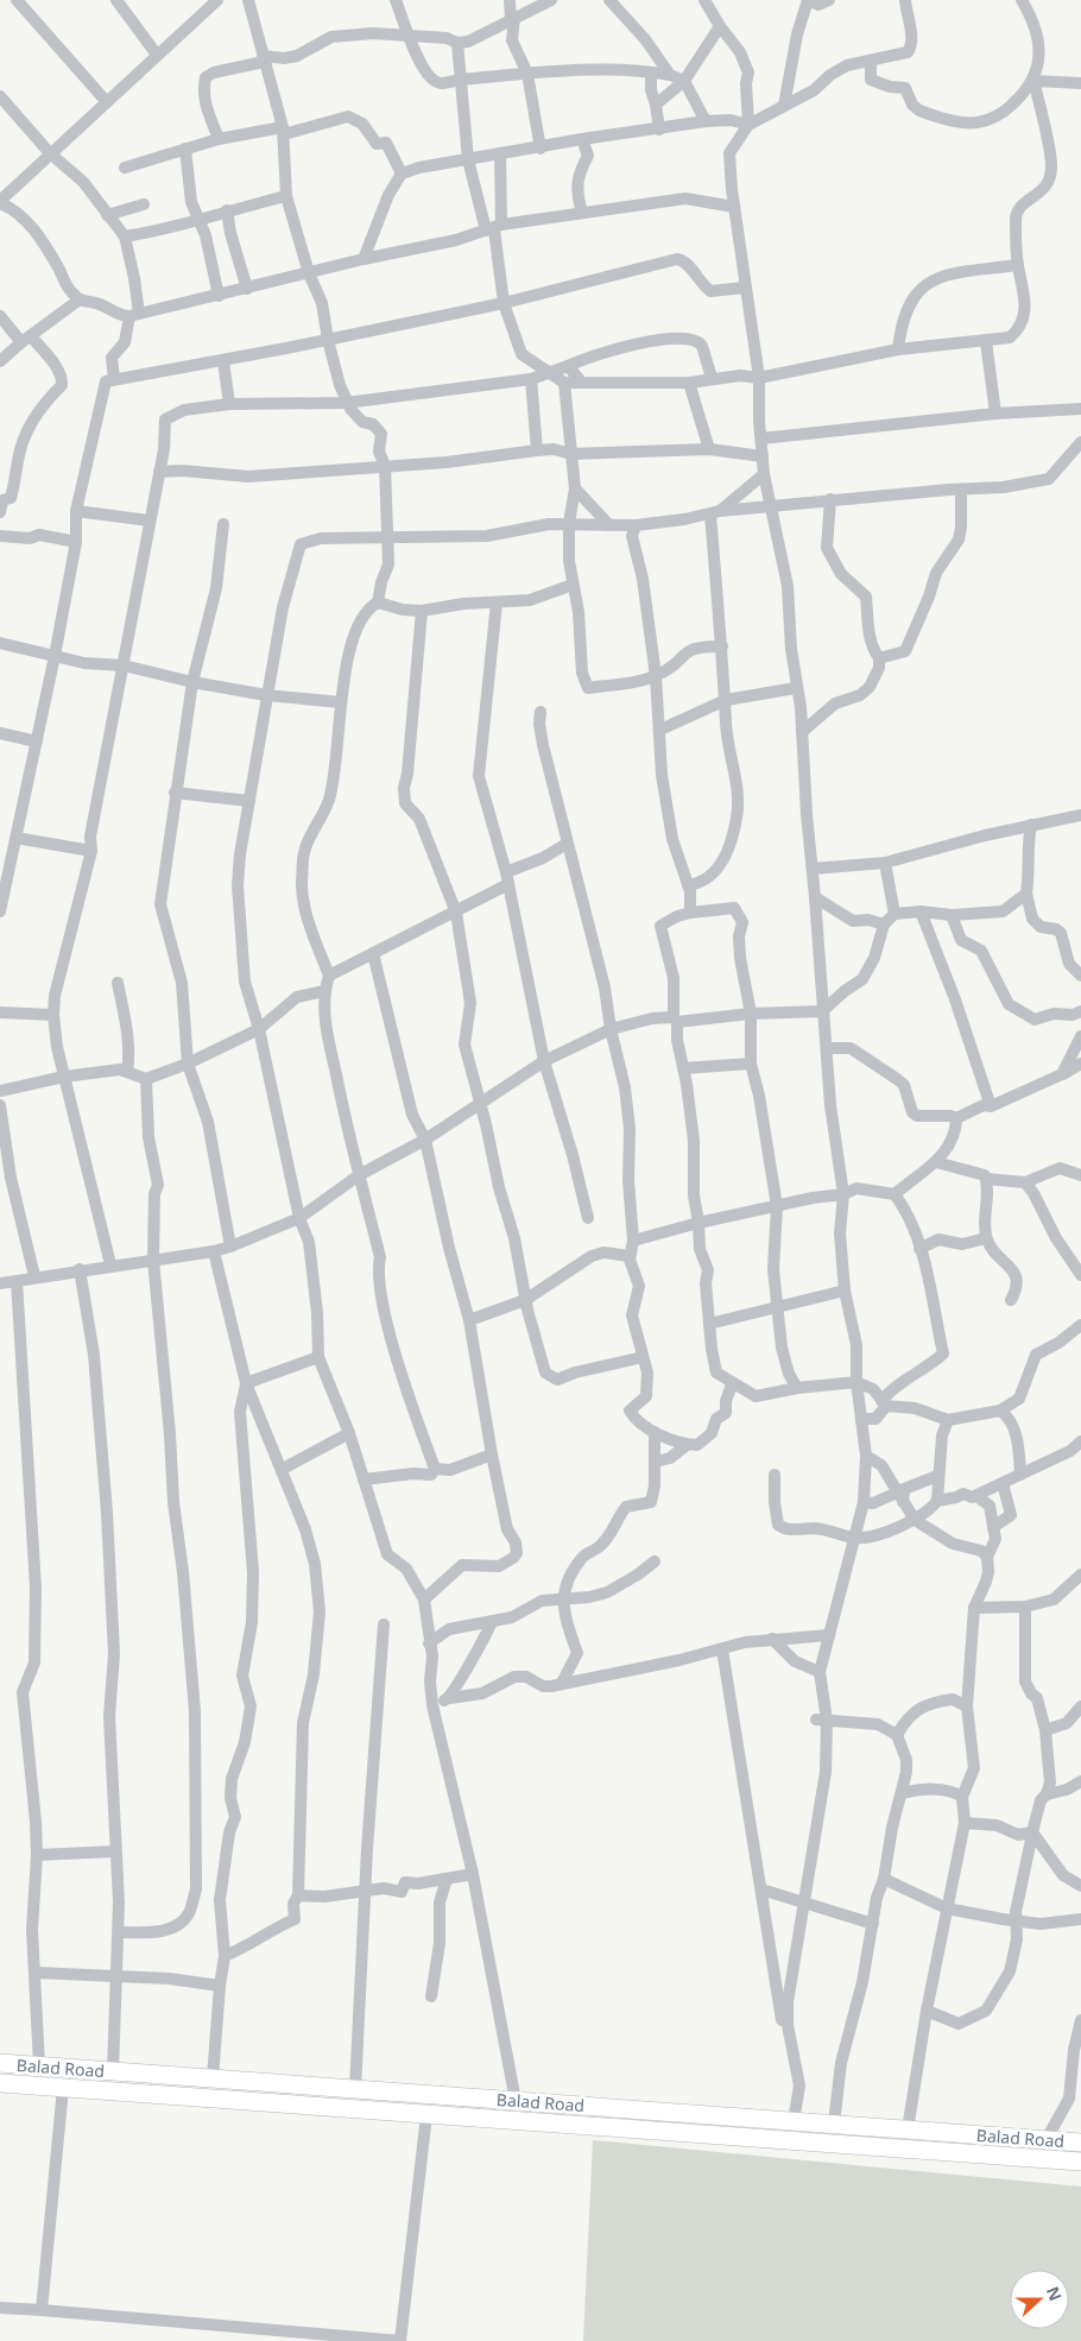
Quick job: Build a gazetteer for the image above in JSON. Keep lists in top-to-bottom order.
{
  "streets": {
    "highway": ["Balad Road"]
  },
  "north": "right"
}
